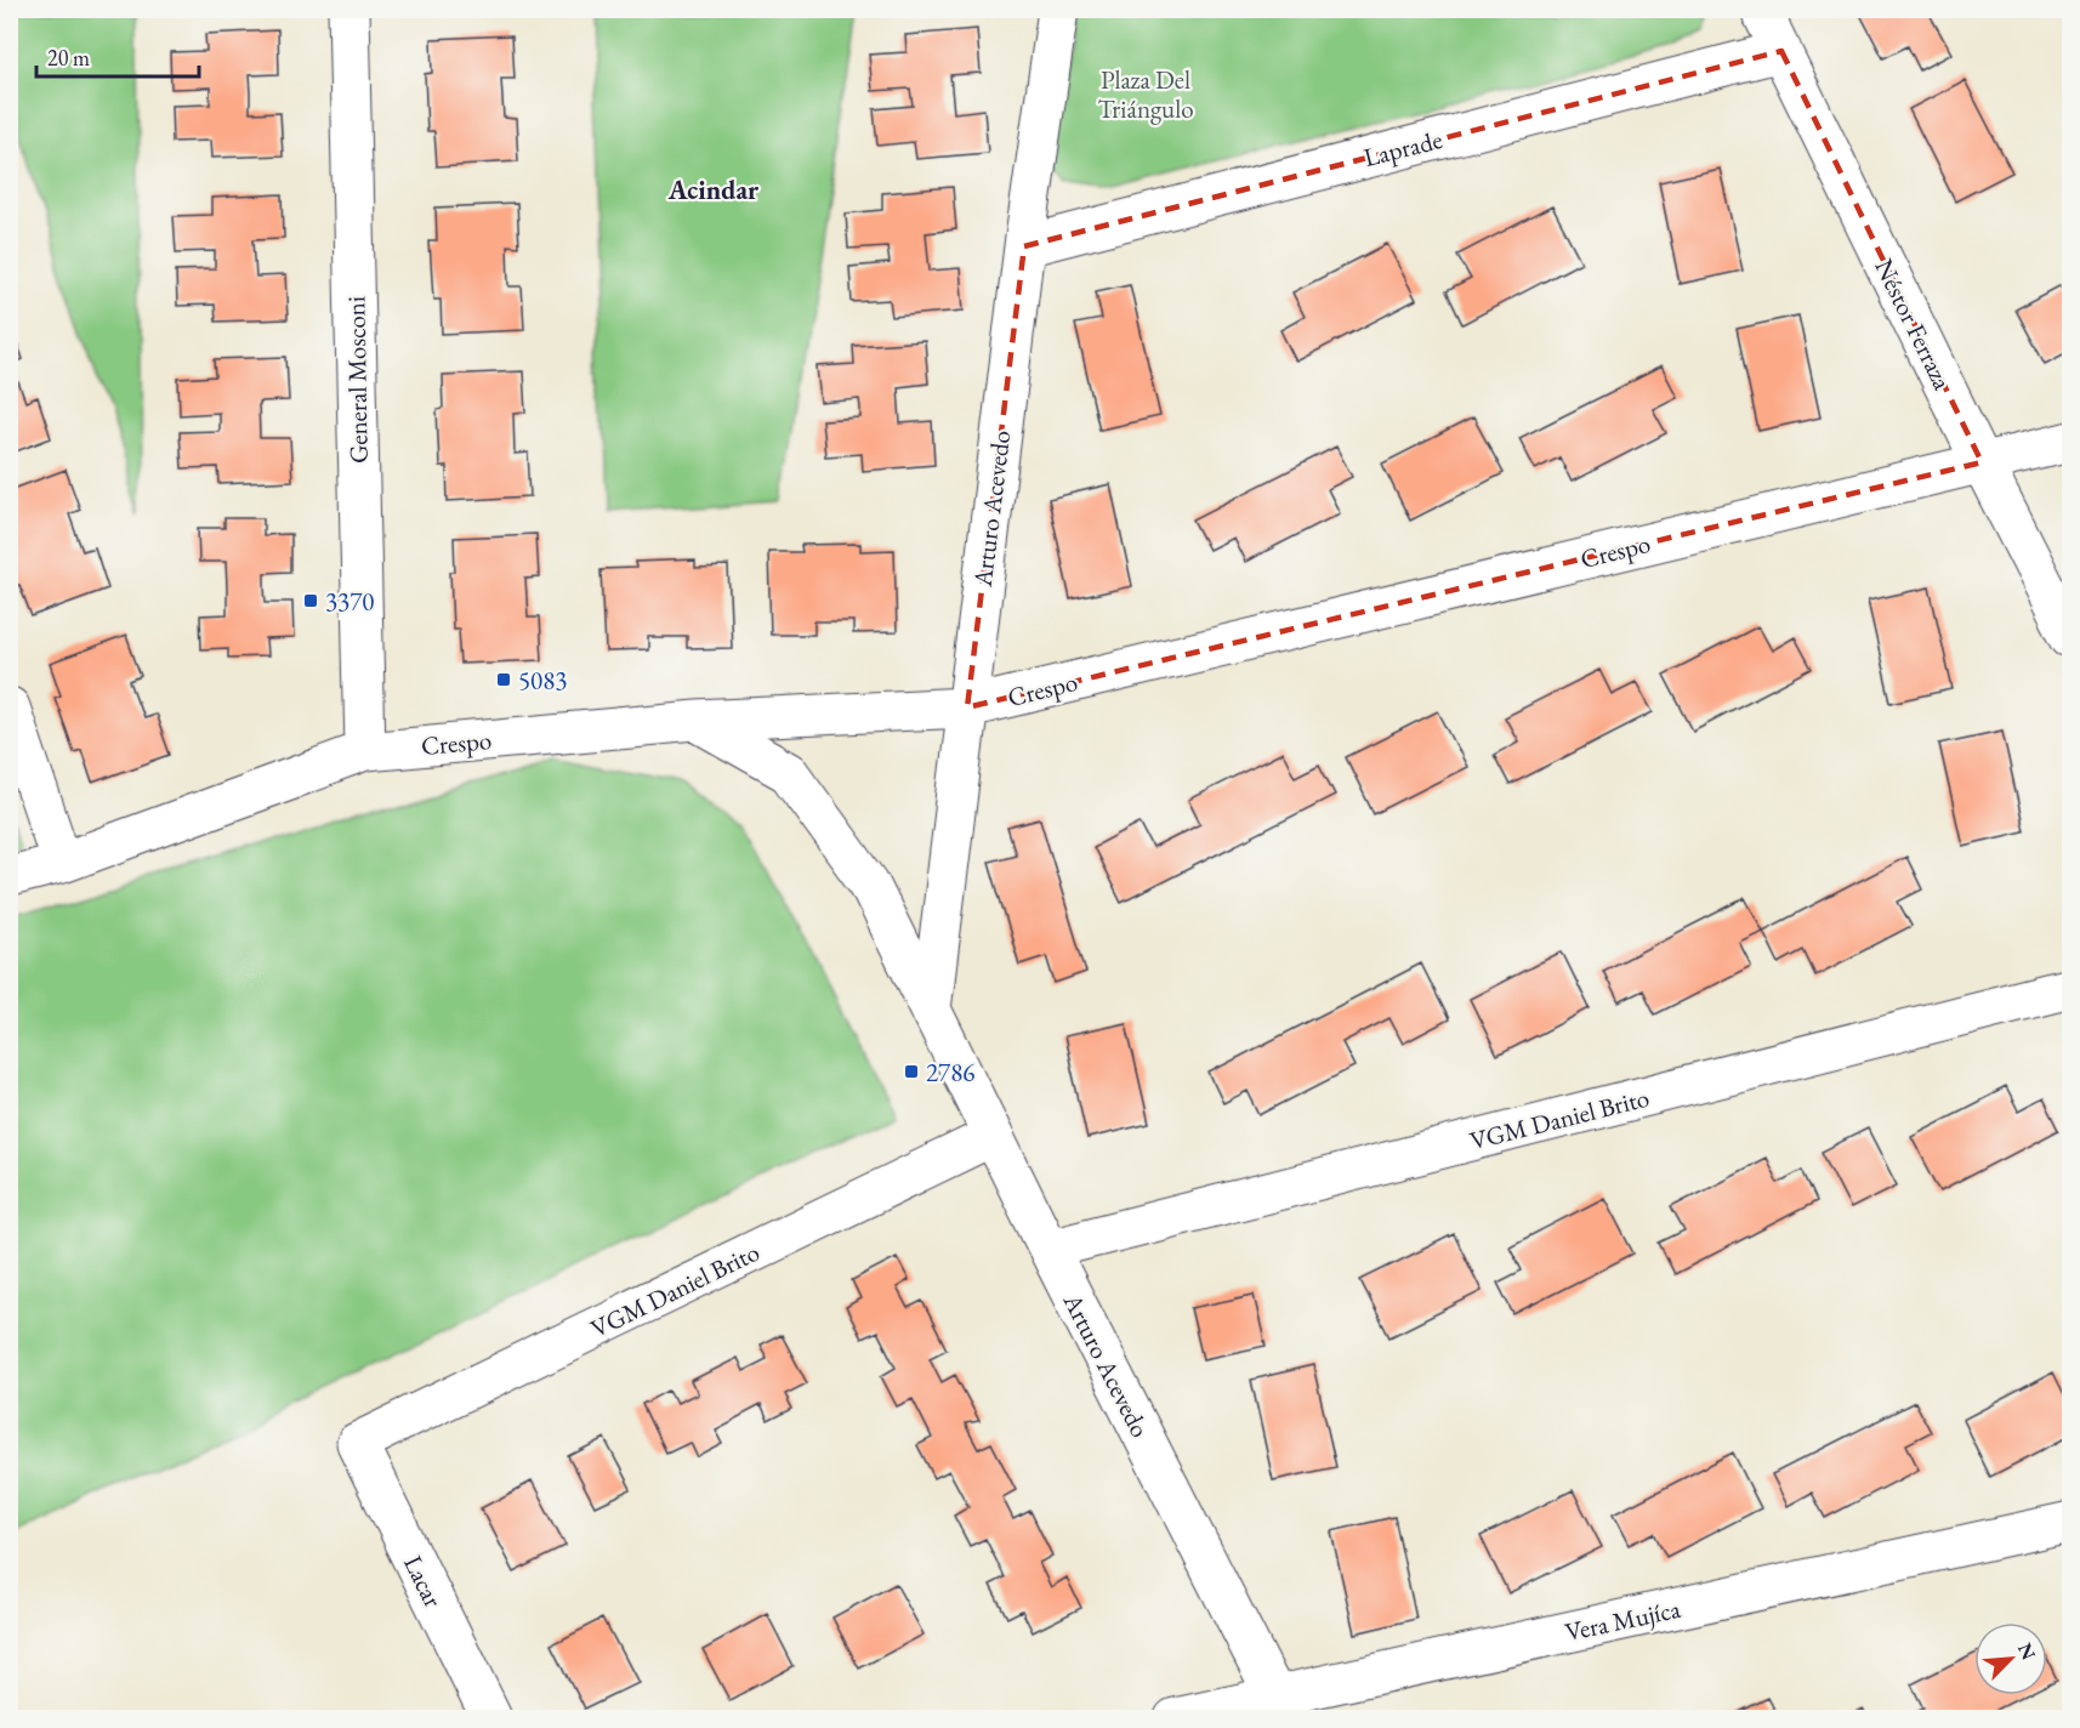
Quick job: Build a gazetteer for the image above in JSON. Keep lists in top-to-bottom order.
{
  "streets": {
    "street": [
      "Laprade",
      "Néstor Ferraza",
      "General Mosconi",
      "Arturo Acevedo",
      "Crespo",
      "VGM Daniel Brito",
      "Lacar",
      "Vera Mujíca"
    ]
  },
  "crossings": [
    ["Laprade", "Néstor Ferraza"],
    ["Laprade", "Arturo Acevedo"],
    ["Néstor Ferraza", "Crespo"],
    ["General Mosconi", "Crespo"],
    ["Arturo Acevedo", "Crespo"],
    ["Arturo Acevedo", "VGM Daniel Brito"],
    ["Arturo Acevedo", "Vera Mujíca"],
    ["VGM Daniel Brito", "Lacar"]
  ],
  "districts": ["Acindar"],
  "parks": ["Plaza Del Triángulo"],
  "places": {
    "transit": ["3370", "5083", "2786"]
  },
  "scale_bar": "20 m",
  "north": "top right"
}
